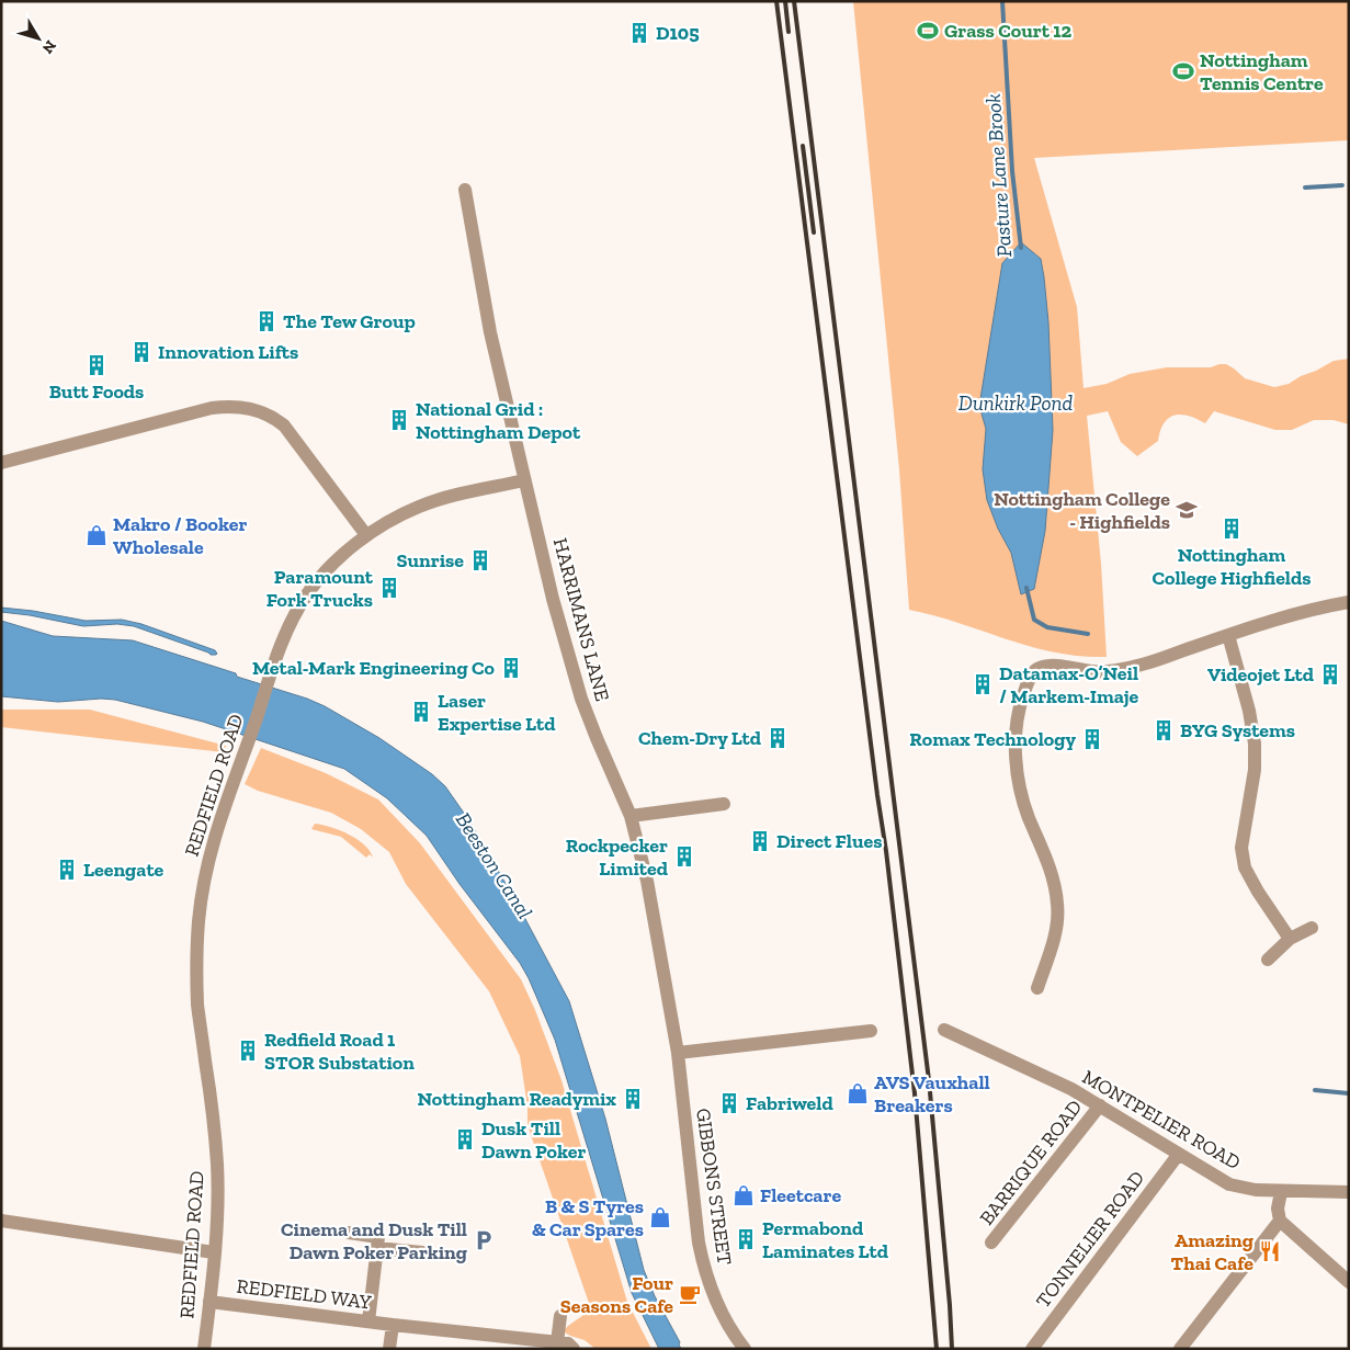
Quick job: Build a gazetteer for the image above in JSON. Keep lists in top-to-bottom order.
{
  "streets": {
    "street": [
      "HARRIMANS LANE",
      "REDFIELD ROAD",
      "MONTPELIER ROAD",
      "BARRIQUE ROAD",
      "GIBBONS STREET",
      "TONNELIER ROAD",
      "REDFIELD WAY"
    ]
  },
  "crossings": [
    ["HARRIMANS LANE", "REDFIELD ROAD"],
    ["HARRIMANS LANE", "GIBBONS STREET"],
    ["REDFIELD ROAD", "REDFIELD WAY"],
    ["MONTPELIER ROAD", "BARRIQUE ROAD"],
    ["MONTPELIER ROAD", "TONNELIER ROAD"]
  ],
  "water": ["Pasture Lane Brook", "Dunkirk Pond", "Beeston Canal"],
  "places": {
    "sports": ["Grass Court 12", "Nottingham Tennis Centre"],
    "building": [
      "D105",
      "The Tew Group",
      "Innovation Lifts",
      "Butt Foods",
      "National Grid : Nottingham Depot",
      "Nottingham College Highfields",
      "Sunrise",
      "Paramount Fork Trucks",
      "Metal-Mark Engineering Co",
      "Videojet Ltd",
      "Datamax-O’Neil / Markem-Imaje",
      "Laser Expertise Ltd",
      "BYG Systems",
      "Chem-Dry Ltd",
      "Romax Technology",
      "Direct Flues",
      "Rockpecker Limited",
      "Leengate",
      "Redfield Road 1 STOR Substation",
      "Nottingham Readymix",
      "Fabriweld",
      "Dusk Till Dawn Poker",
      "Permabond Laminates Ltd"
    ],
    "school or university": ["Nottingham College - Highfields"],
    "shop": [
      "Makro / Booker Wholesale",
      "AVS Vauxhall Breakers",
      "Fleetcare",
      "B & S Tyres & Car Spares"
    ],
    "parking": ["Cinema and Dusk Till Dawn Poker Parking"],
    "restaurant": ["Amazing Thai Cafe"],
    "cafe": ["Four Seasons Cafe"]
  },
  "north": "bottom right"
}
